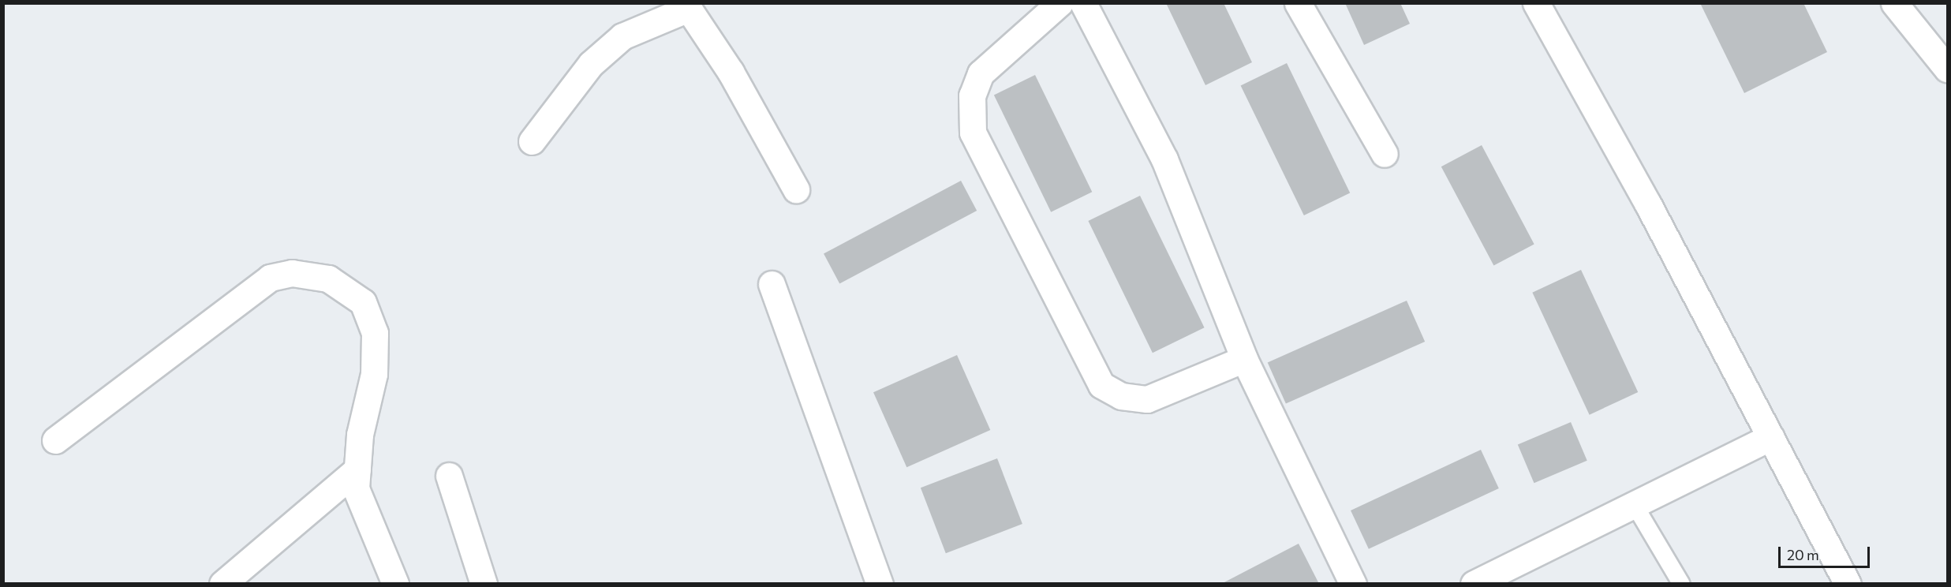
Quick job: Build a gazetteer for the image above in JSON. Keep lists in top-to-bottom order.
{
  "scale_bar": "20 m"
}
